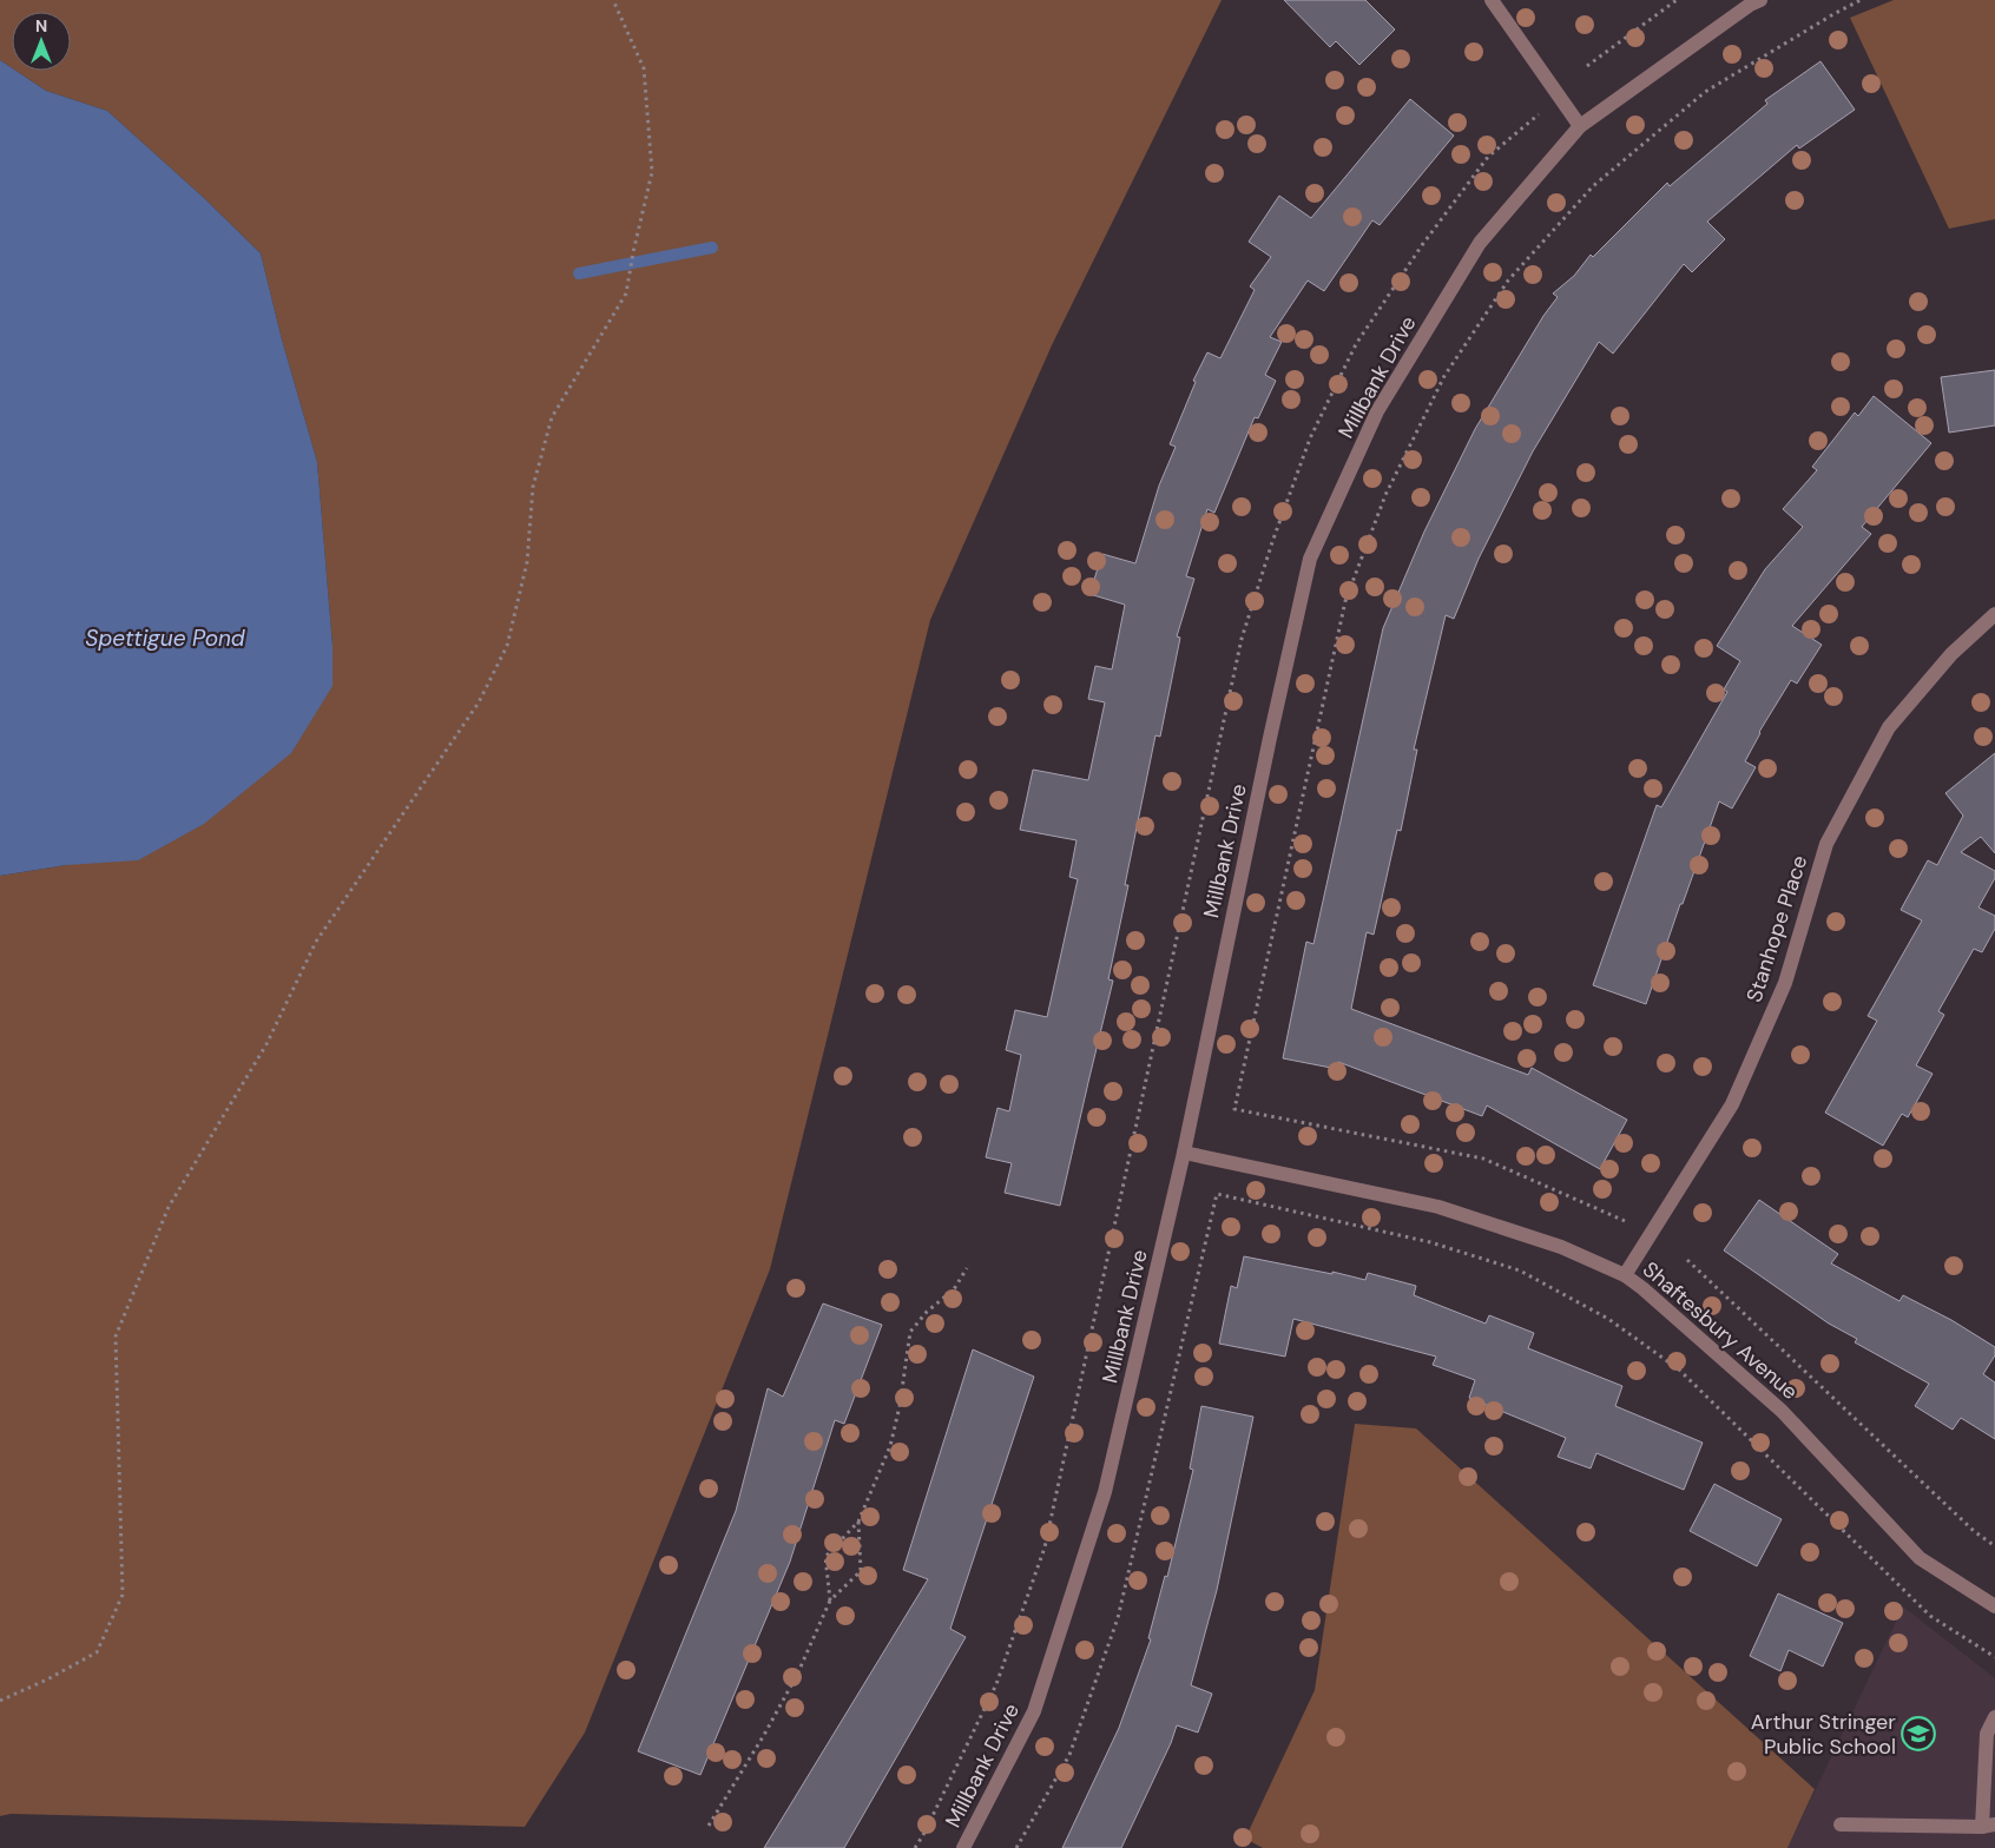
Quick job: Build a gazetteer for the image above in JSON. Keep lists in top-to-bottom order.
{
  "streets": {
    "street": ["Millbank Drive", "Stanhope Place", "Shaftesbury Avenue"]
  },
  "crossings": [
    ["Millbank Drive", "Shaftesbury Avenue"],
    ["Stanhope Place", "Shaftesbury Avenue"]
  ],
  "water": ["Spettigue Pond"],
  "places": {
    "school or university": ["Arthur Stringer Public School"]
  },
  "north": "top"
}
